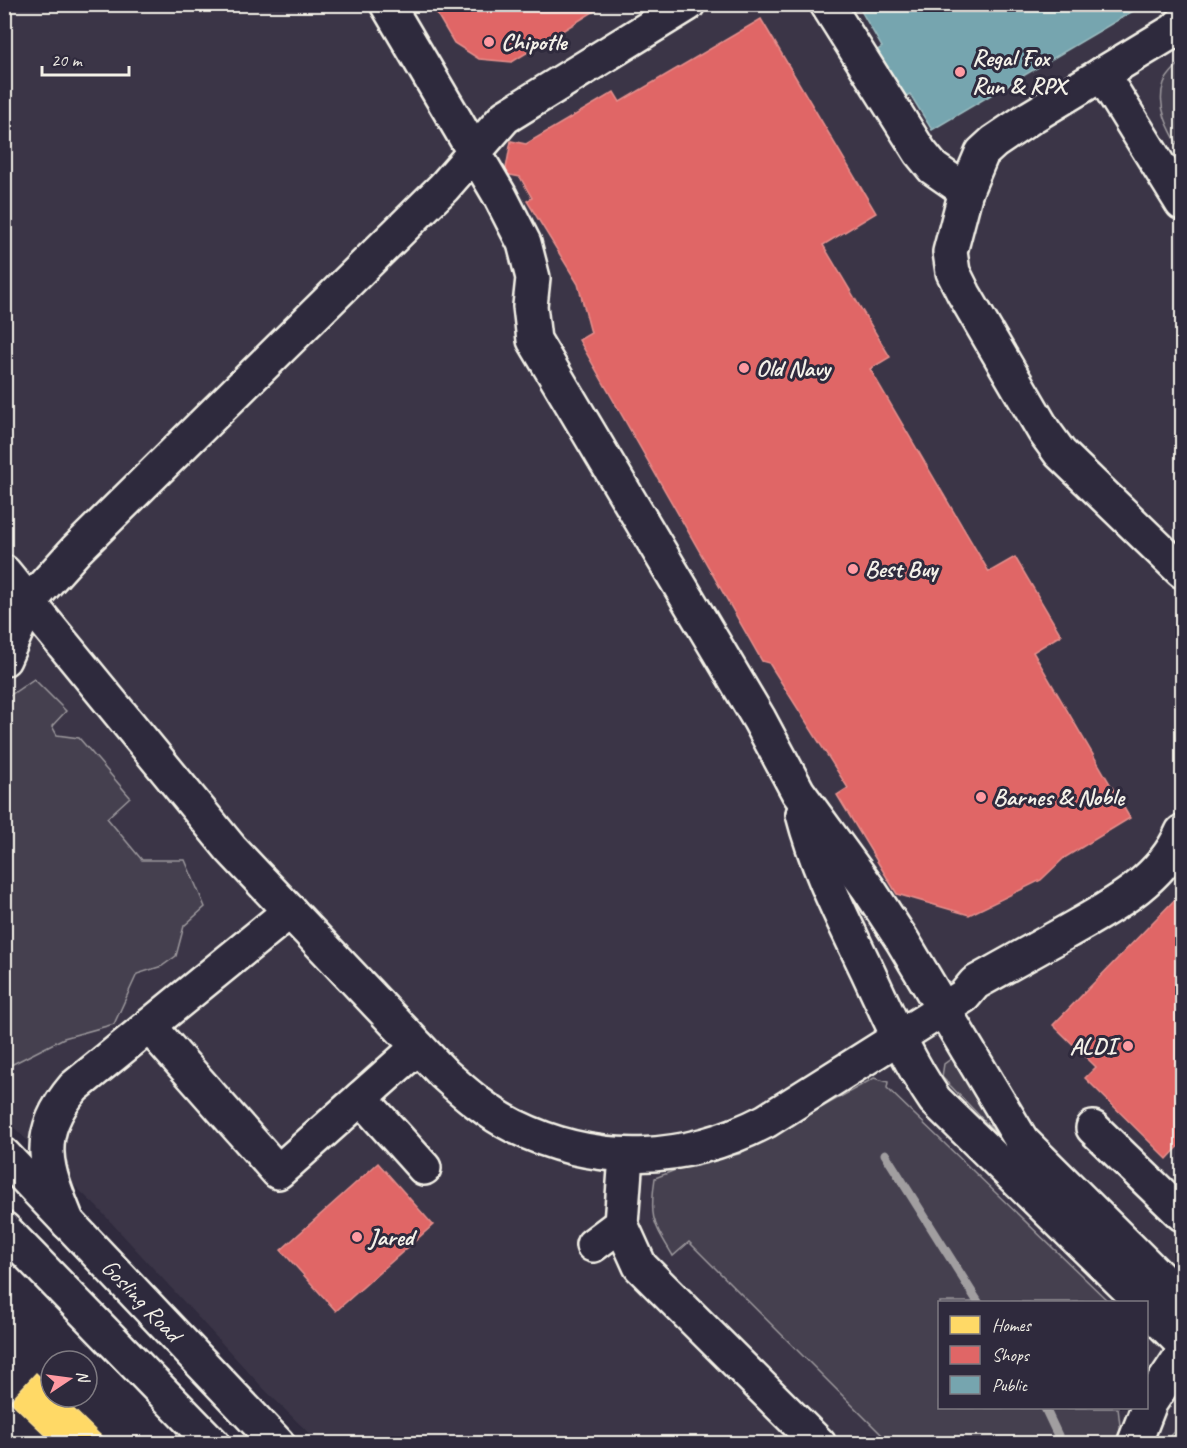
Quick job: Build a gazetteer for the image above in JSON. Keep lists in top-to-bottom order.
{
  "streets": {
    "main road": ["Gosling Road"]
  },
  "places": [
    "Chipotle",
    "Regal Fox Run & RPX",
    "Old Navy",
    "Best Buy",
    "Barnes & Noble",
    "ALDI",
    "Jared"
  ],
  "legend": ["Homes", "Shops", "Public"],
  "scale_bar": "20 m",
  "north": "right"
}
